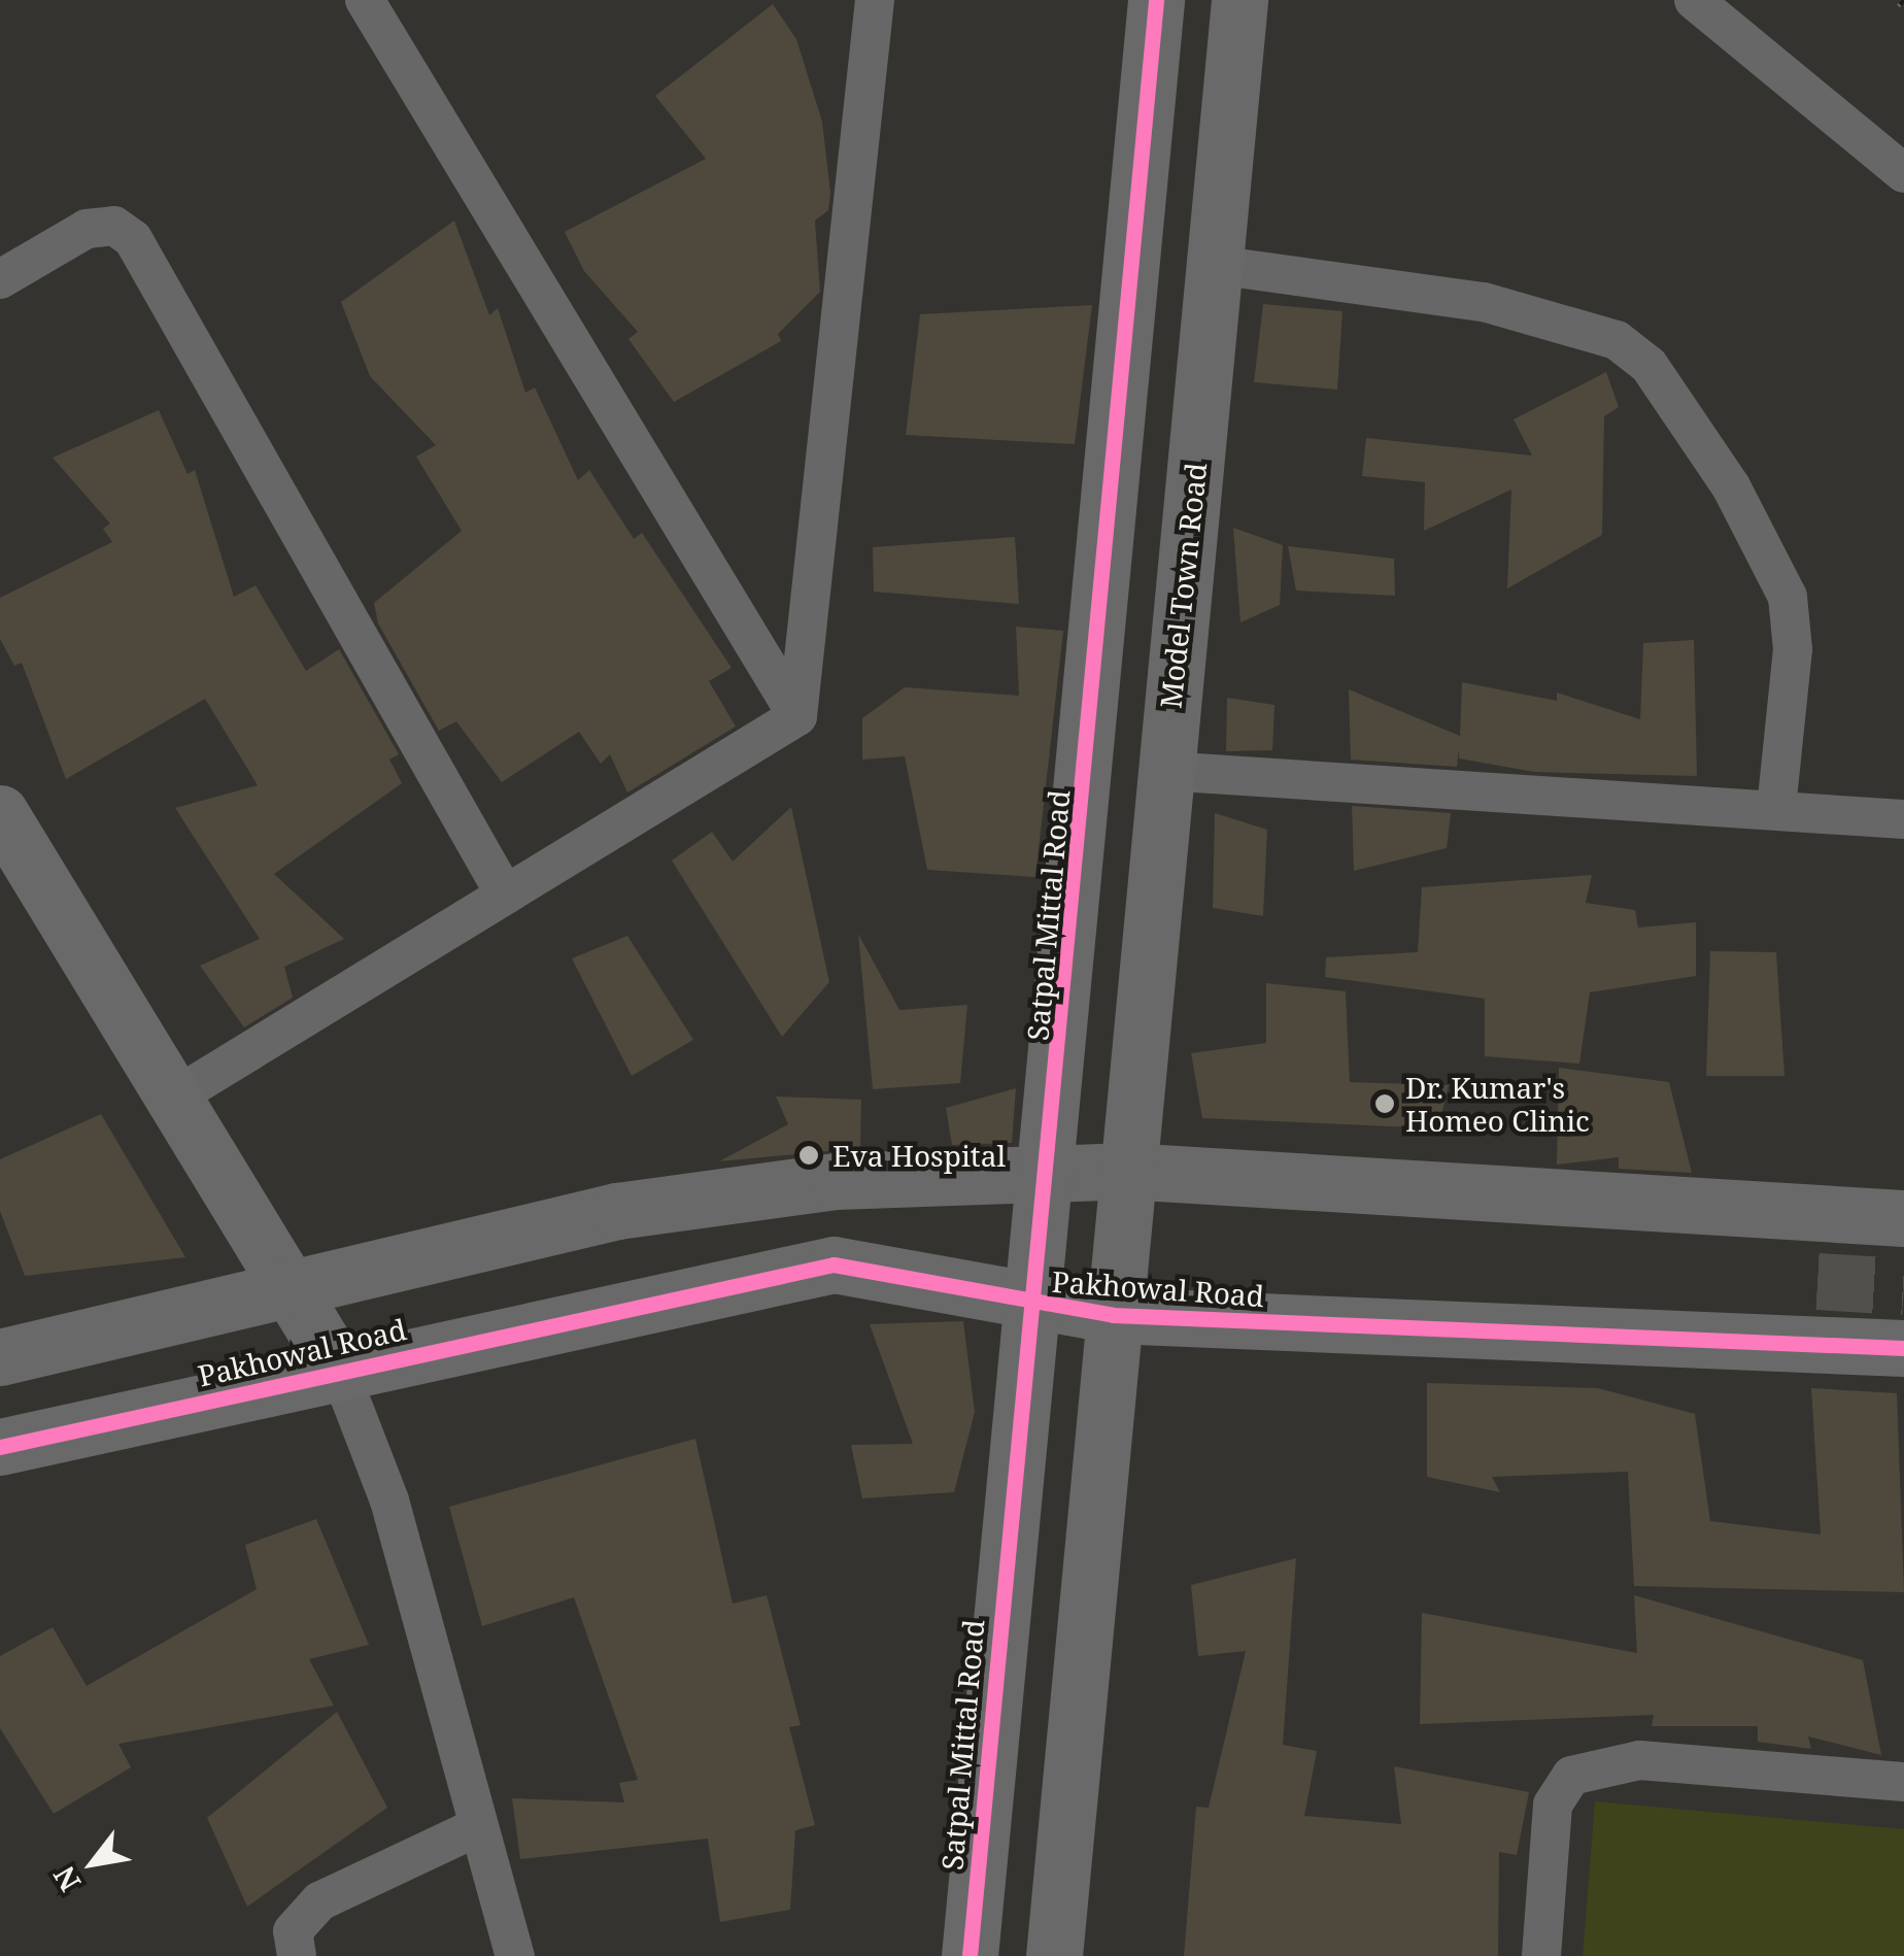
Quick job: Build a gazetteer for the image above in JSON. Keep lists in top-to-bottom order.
{
  "streets": {
    "street": ["Model Town Road", "Satpal Mittal Road", "Pakhowal Road"]
  },
  "crossings": [
    ["Model Town Road", "Pakhowal Road"],
    ["Satpal Mittal Road", "Pakhowal Road"]
  ],
  "places": ["Dr. Kumar's Homeo Clinic", "Eva Hospital"],
  "north": "bottom left"
}
